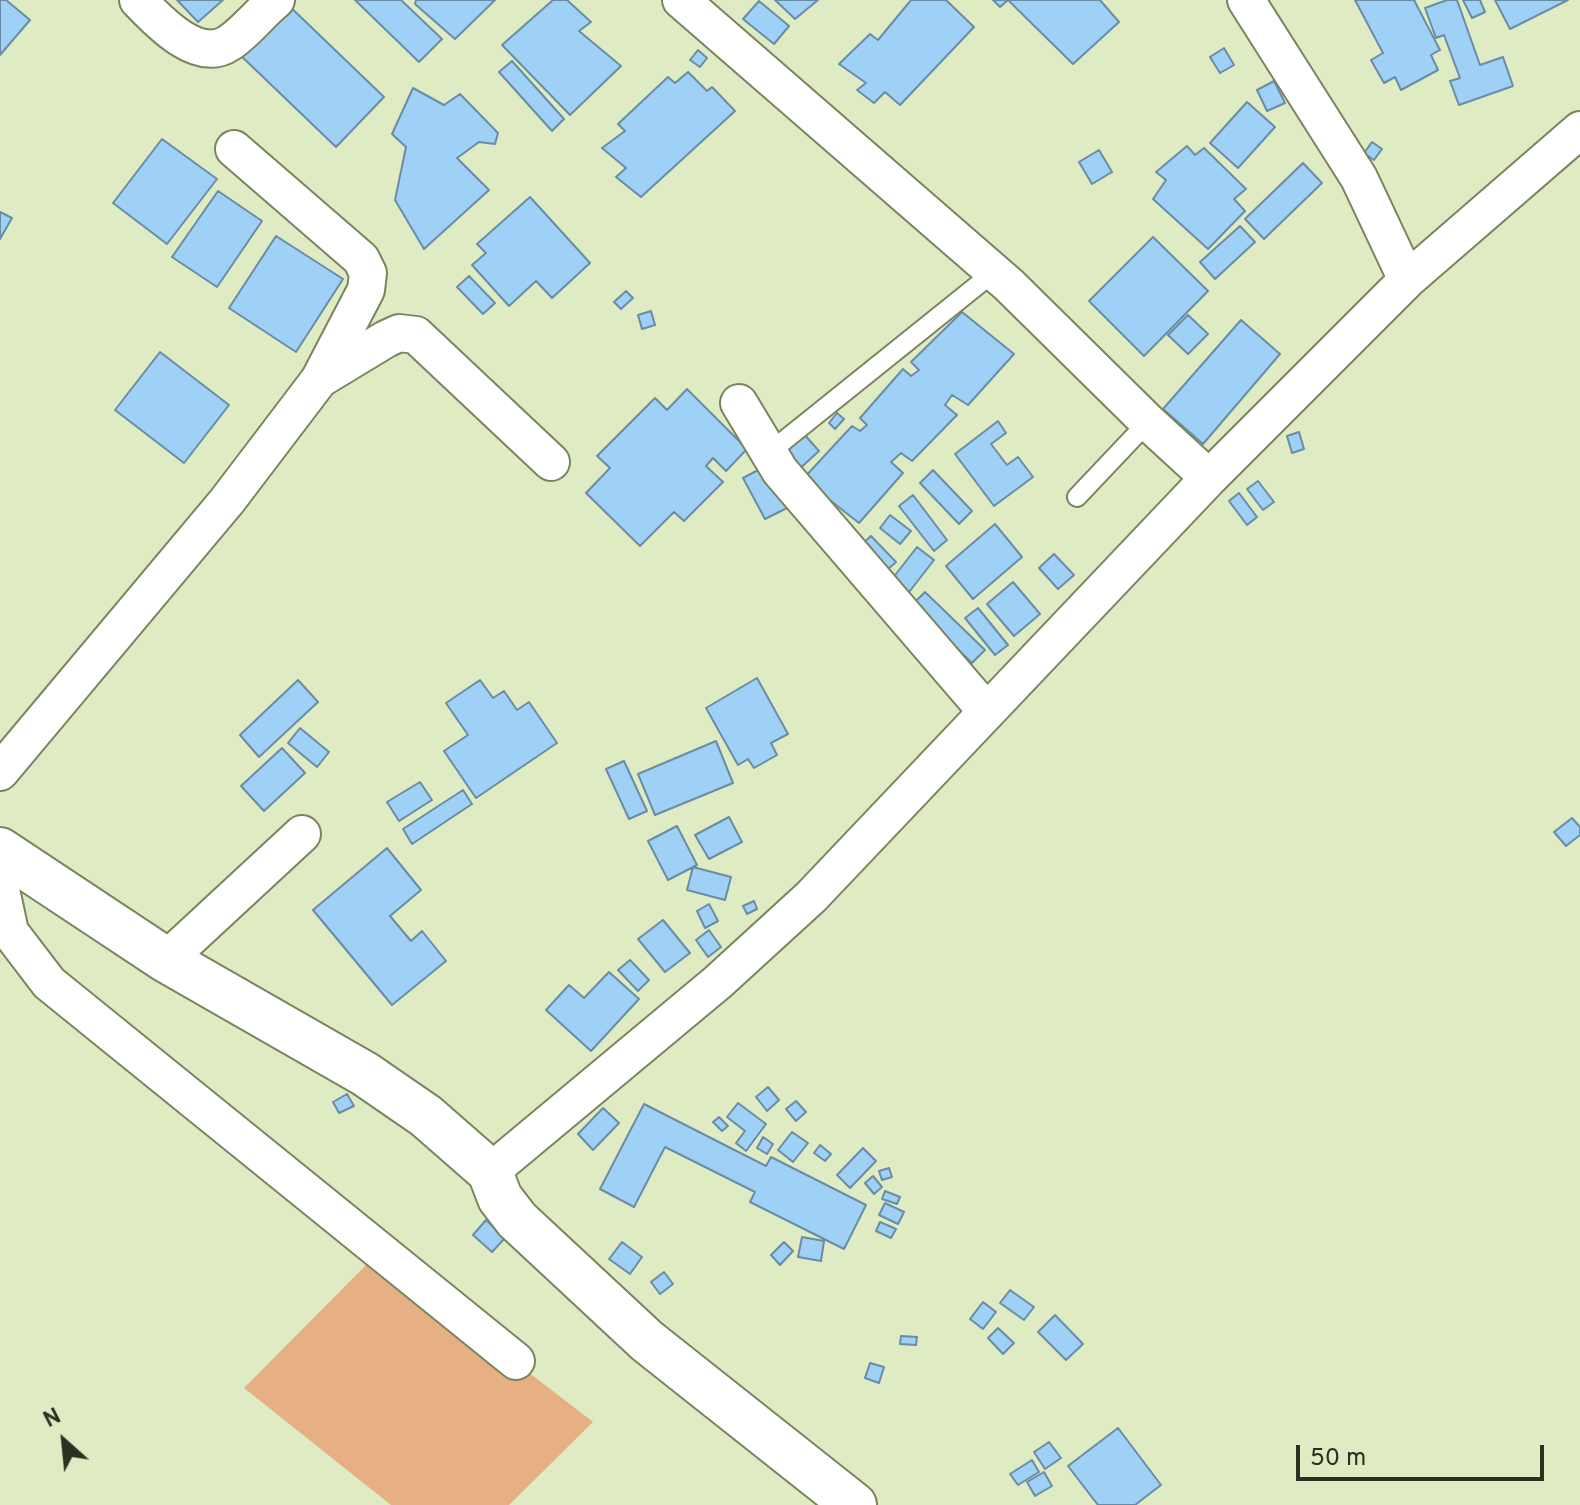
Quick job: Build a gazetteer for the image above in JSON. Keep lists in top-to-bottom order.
{
  "scale_bar": "50 m",
  "north": "top left"
}
